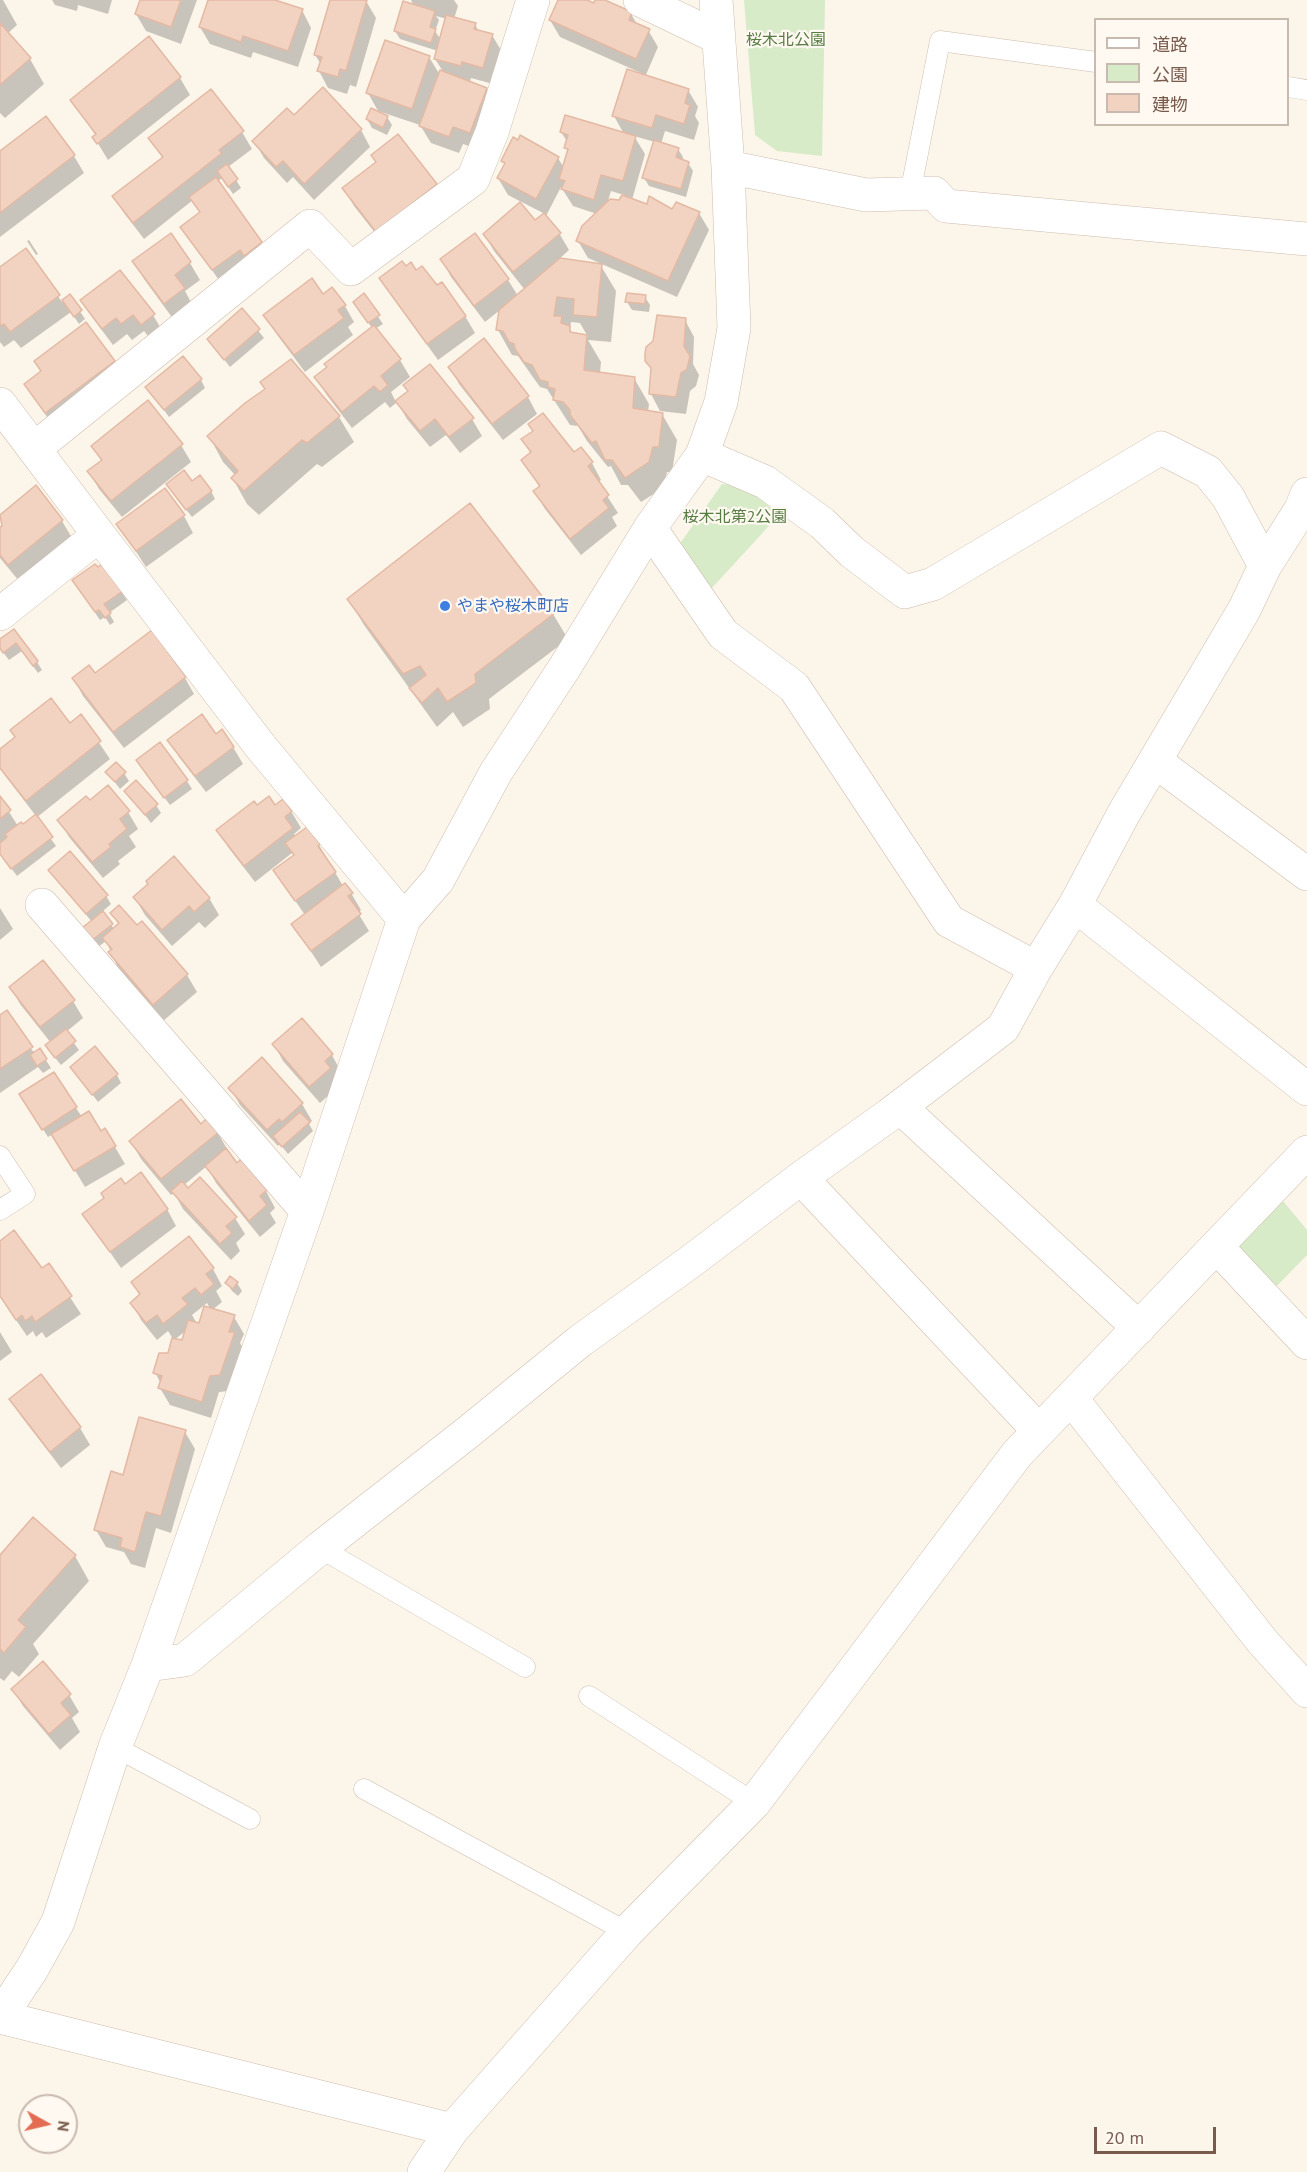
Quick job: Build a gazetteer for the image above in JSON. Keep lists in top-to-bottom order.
{
  "parks": ["桜木北公園", "桜木北第2公園"],
  "places": ["やまや桜木町店"],
  "legend": ["道路", "公園", "建物"],
  "scale_bar": "20 m",
  "north": "right"
}
